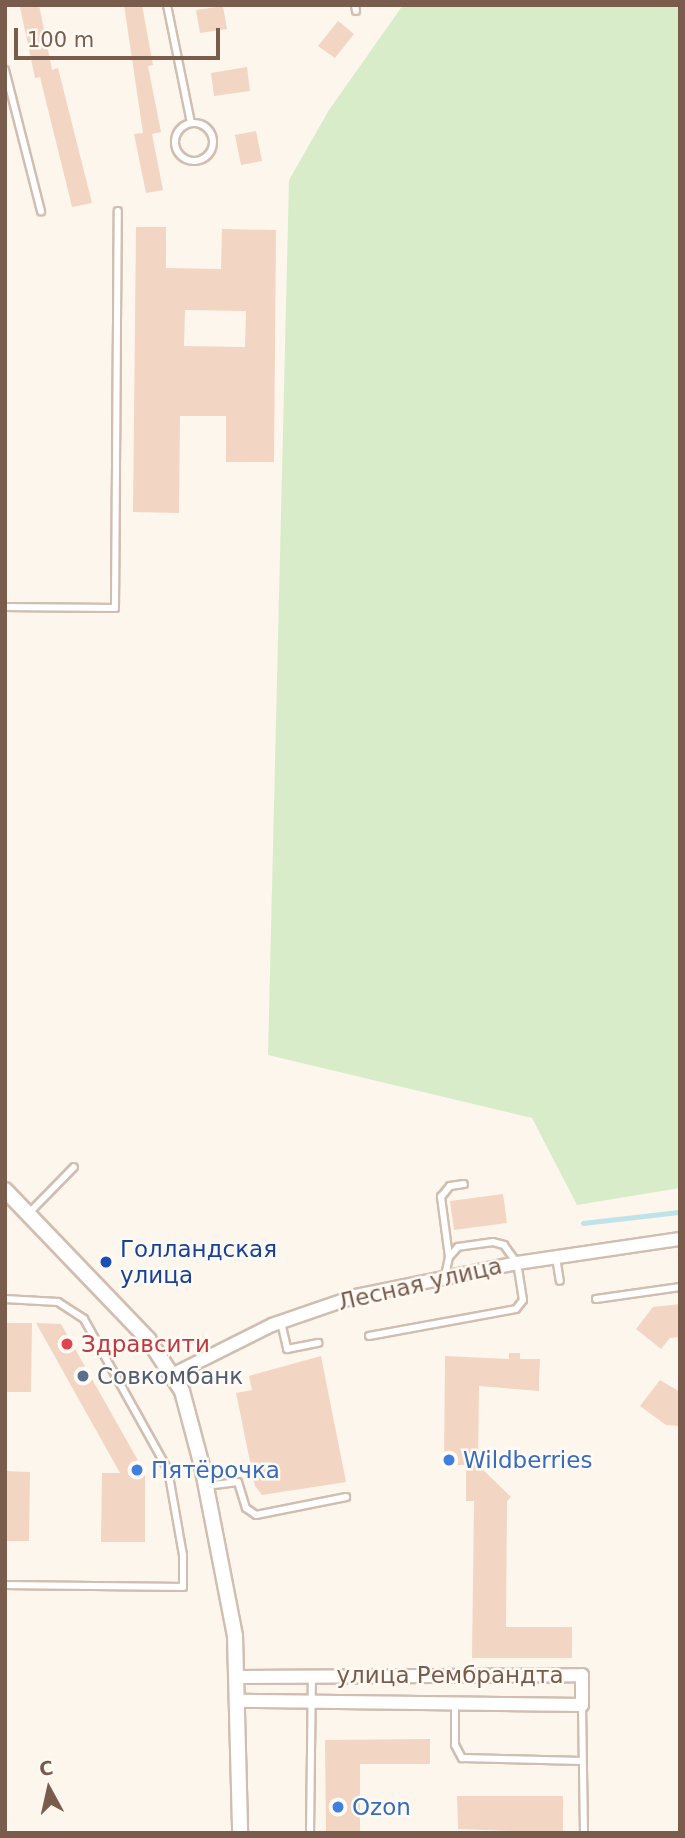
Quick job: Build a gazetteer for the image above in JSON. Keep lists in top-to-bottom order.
{
  "streets": {
    "street": ["Лесная улица", "улица Рембрандта"]
  },
  "places": [
    "Голландская улица",
    "Здравсити",
    "Совкомбанк",
    "Wildberries",
    "Пятёрочка",
    "Ozon"
  ],
  "scale_bar": "100 m",
  "north": "top"
}
